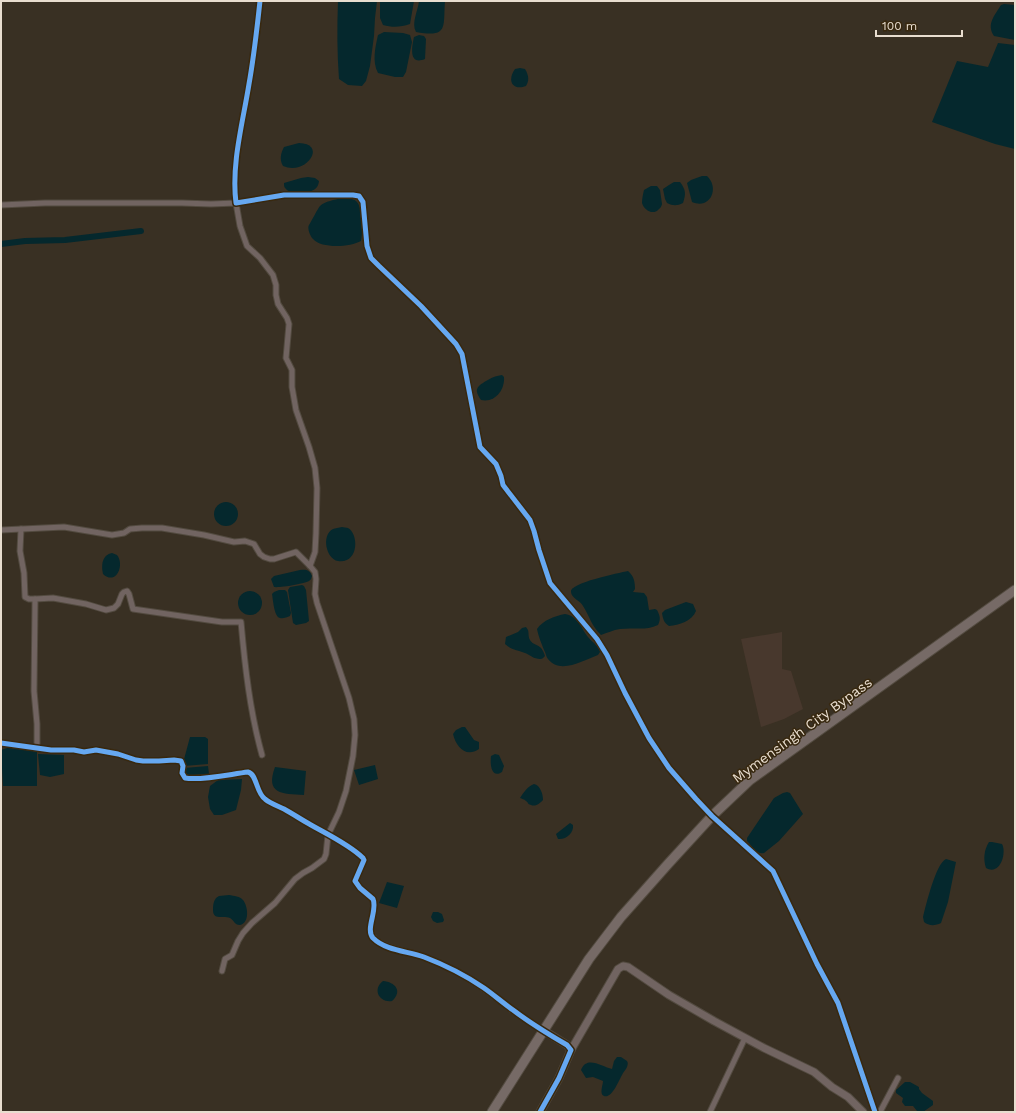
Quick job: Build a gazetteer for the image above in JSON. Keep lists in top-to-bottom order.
{
  "streets": {
    "highway": ["Mymensingh City Bypass"]
  },
  "scale_bar": "100 m"
}
